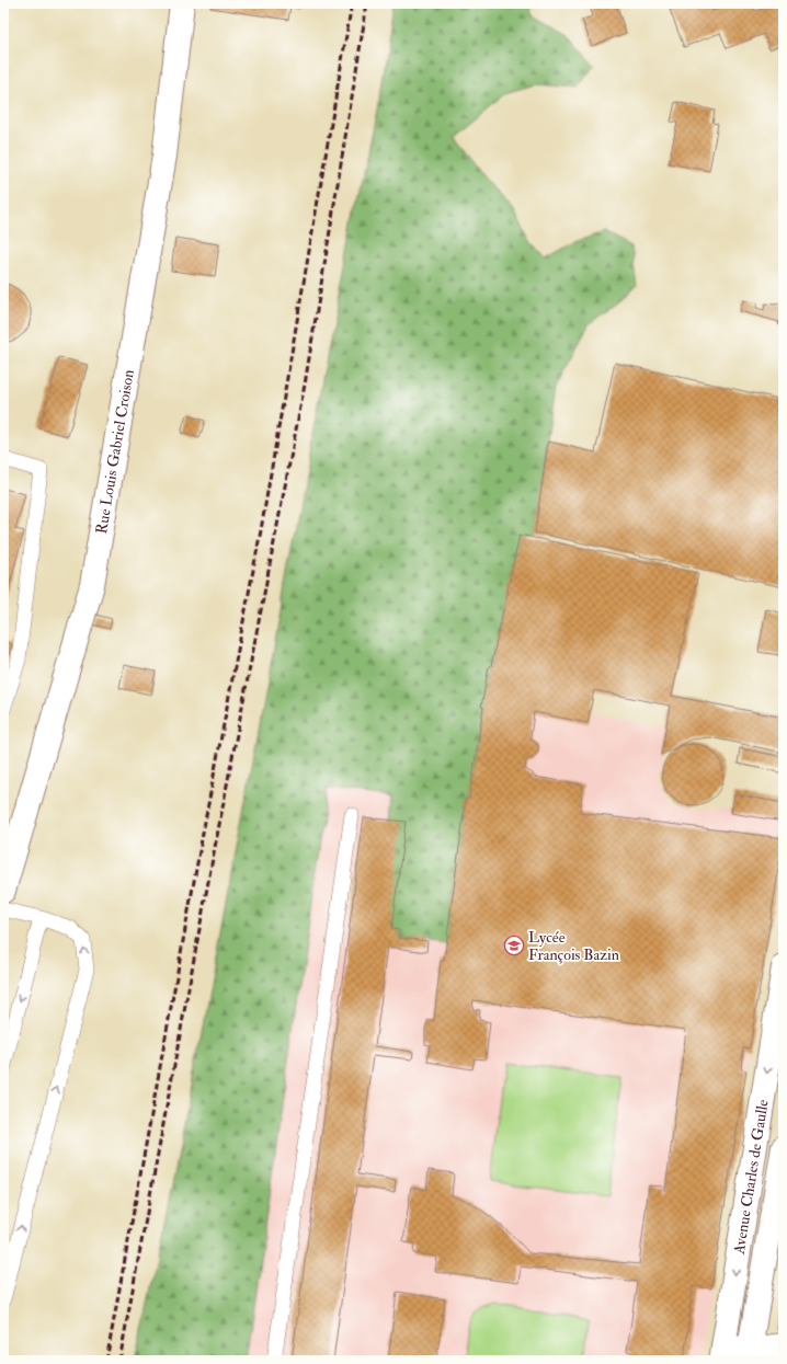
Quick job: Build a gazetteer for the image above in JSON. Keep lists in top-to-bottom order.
{
  "streets": {
    "street": ["Rue Louis Gabriel Croison", "Avenue Charles de Gaulle"]
  },
  "places": {
    "school or university": ["Lycée François Bazin"]
  }
}
